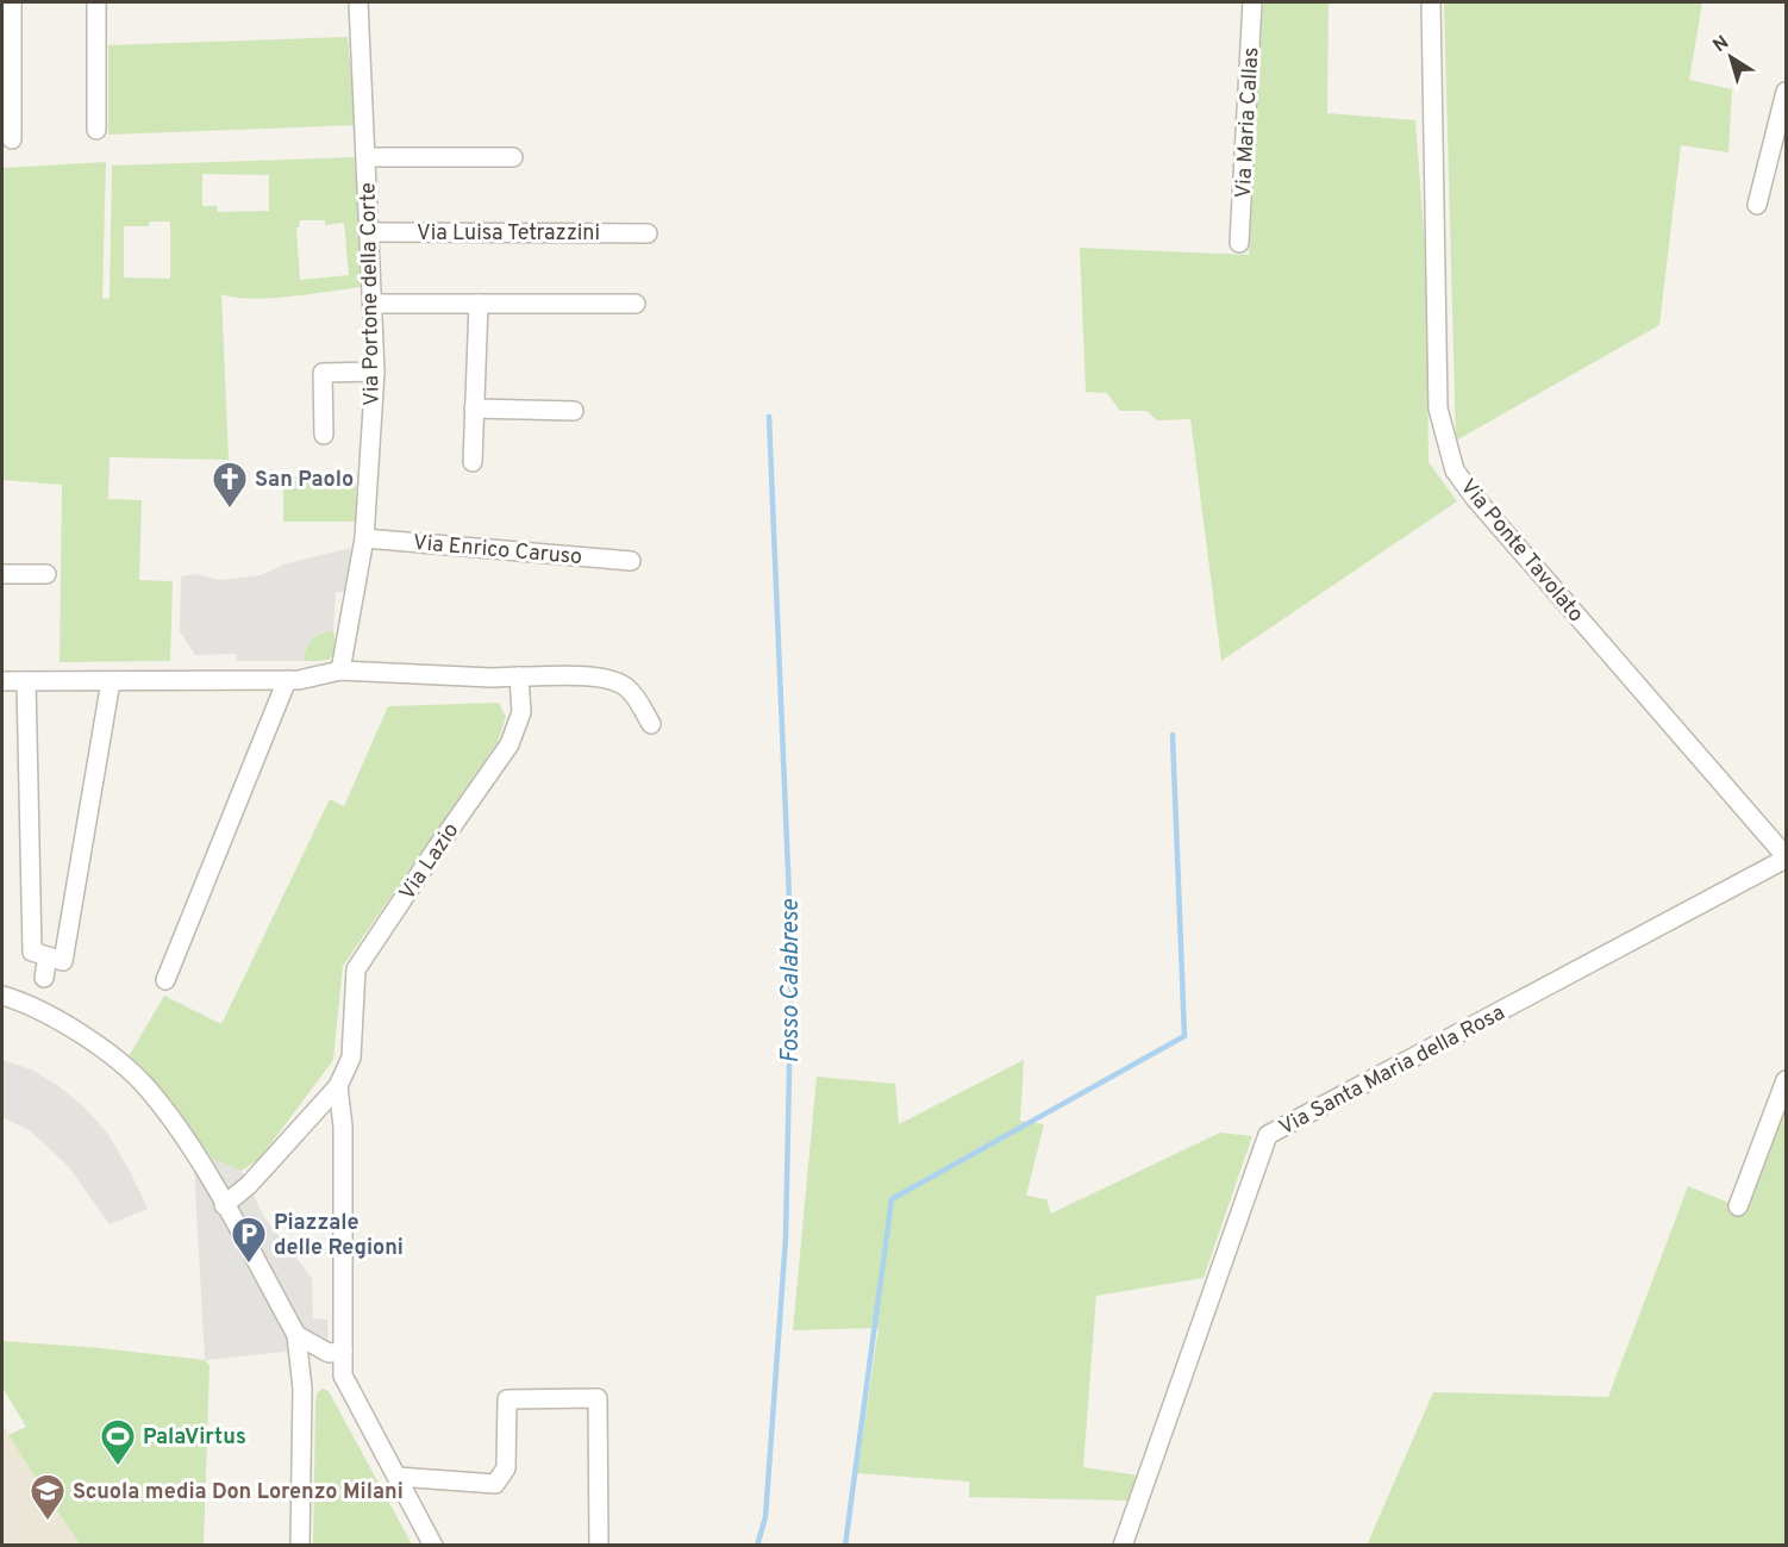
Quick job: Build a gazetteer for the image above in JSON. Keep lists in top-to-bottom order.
{
  "streets": {
    "street": [
      "Via Maria Callas",
      "Via Luisa Tetrazzini",
      "Via Portone della Corte",
      "Via Enrico Caruso",
      "Via Ponte Tavolato",
      "Via Lazio",
      "Via Santa Maria della Rosa"
    ]
  },
  "crossings": [
    ["Via Luisa Tetrazzini", "Via Portone della Corte"],
    ["Via Portone della Corte", "Via Enrico Caruso"],
    ["Via Ponte Tavolato", "Via Santa Maria della Rosa"]
  ],
  "water": ["Fosso Calabrese"],
  "places": {
    "church": ["San Paolo"],
    "parking": ["Piazzale delle Regioni"],
    "sports": ["PalaVirtus"],
    "school or university": ["Scuola media Don Lorenzo Milani"]
  },
  "north": "top left"
}
